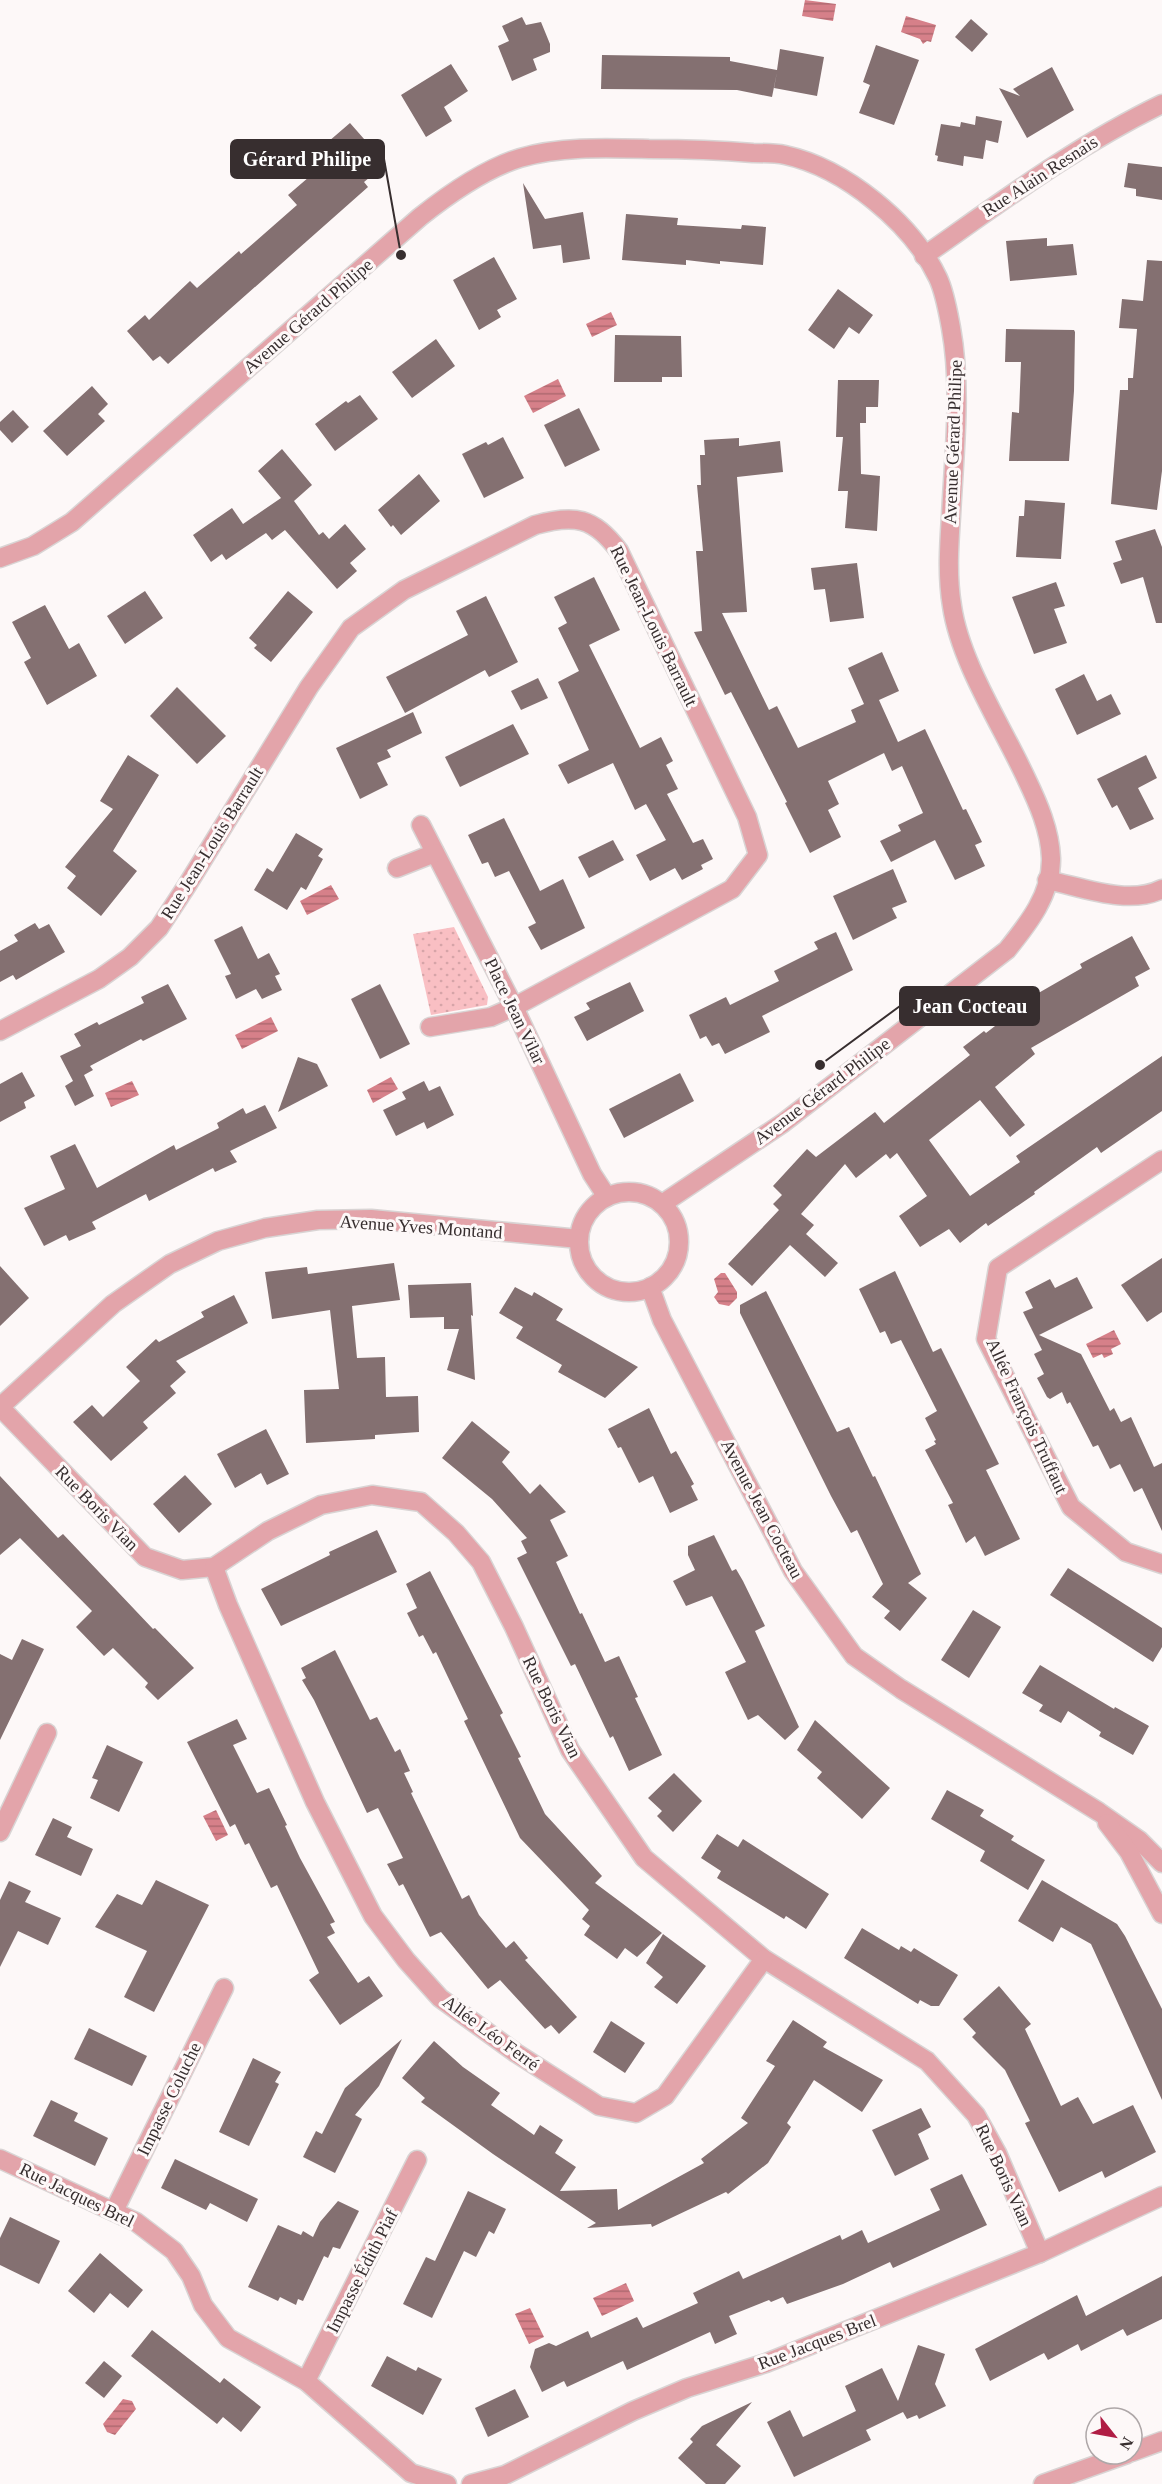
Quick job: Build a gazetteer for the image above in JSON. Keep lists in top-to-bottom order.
{
  "streets": {
    "street": [
      "Rue Alain Resnais",
      "Avenue Gérard Philipe",
      "Rue Jean-Louis Barrault",
      "Place Jean Vilar",
      "Avenue Yves Montand",
      "Allée François Truffaut",
      "Rue Boris Vian",
      "Avenue Jean Cocteau",
      "Allée Léo Ferré",
      "Impasse Coluche",
      "Rue Jacques Brel",
      "Impasse Édith Piaf"
    ]
  },
  "crossings": [
    ["Rue Alain Resnais", "Avenue Gérard Philipe"],
    ["Avenue Gérard Philipe", "Place Jean Vilar"],
    ["Avenue Gérard Philipe", "Avenue Yves Montand"],
    ["Avenue Gérard Philipe", "Avenue Jean Cocteau"],
    ["Rue Jean-Louis Barrault", "Place Jean Vilar"],
    ["Place Jean Vilar", "Avenue Yves Montand"],
    ["Place Jean Vilar", "Avenue Jean Cocteau"],
    ["Avenue Yves Montand", "Rue Boris Vian"],
    ["Avenue Yves Montand", "Avenue Jean Cocteau"],
    ["Rue Boris Vian", "Allée Léo Ferré"],
    ["Rue Boris Vian", "Rue Jacques Brel"],
    ["Impasse Coluche", "Rue Jacques Brel"],
    ["Rue Jacques Brel", "Impasse Édith Piaf"]
  ],
  "places": ["Gérard Philipe", "Jean Cocteau"],
  "north": "bottom right"
}
